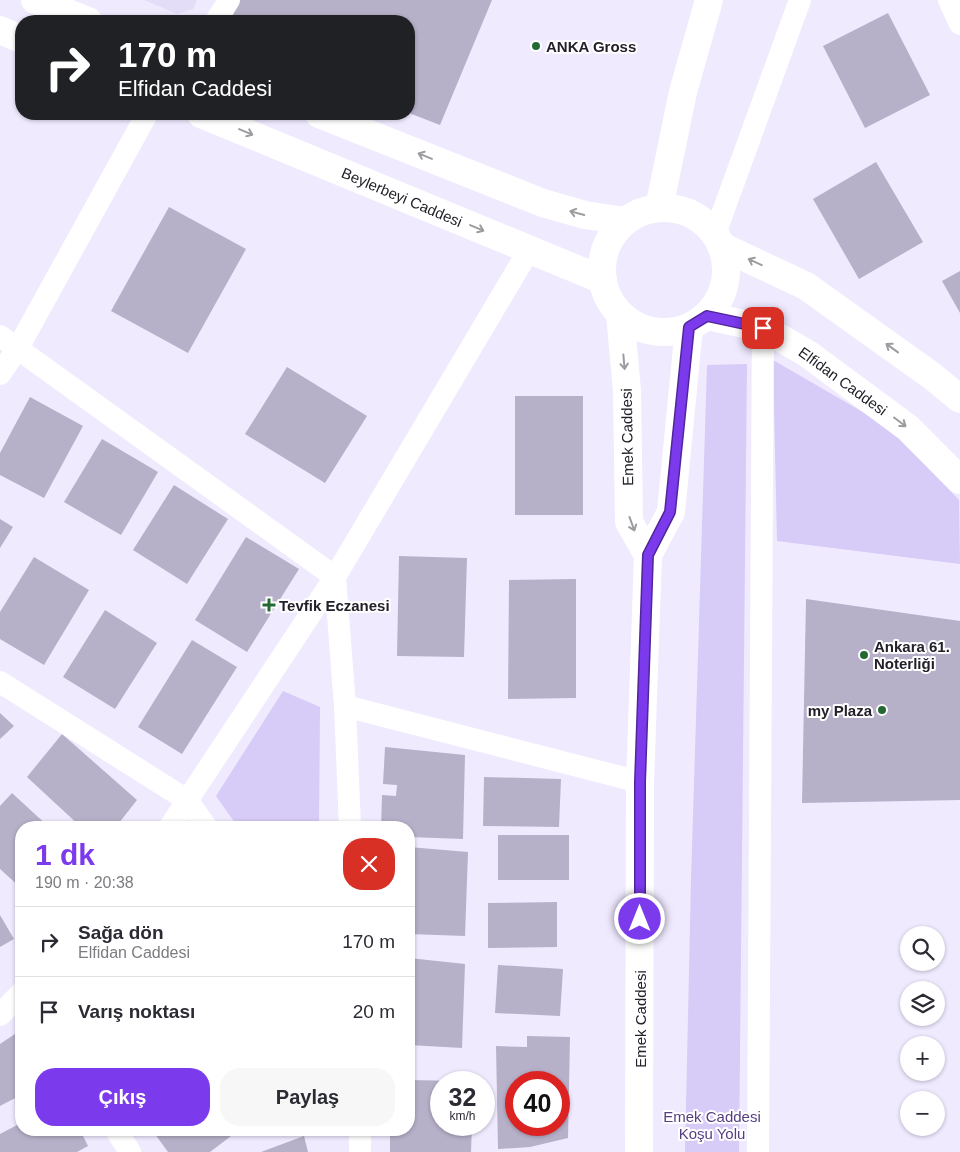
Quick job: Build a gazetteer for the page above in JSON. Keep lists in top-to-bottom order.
{
  "streets": {
    "street": ["Beylerbeyi Caddesi", "Elfidan Caddesi", "Emek Caddesi"]
  },
  "crossings": [
    ["Beylerbeyi Caddesi", "Elfidan Caddesi"],
    ["Beylerbeyi Caddesi", "Emek Caddesi"],
    ["Elfidan Caddesi", "Emek Caddesi"]
  ],
  "parks": ["Emek Caddesi Koşu Yolu"],
  "places": {
    "other": ["ANKA Gross", "Ankara 61. Noterliği", "my Plaza"],
    "health": ["Tevfik Eczanesi"]
  },
  "page": {
    "turn": ["170 m", "Elfidan Caddesi"],
    "heading": ["1 dk", "190 m · 20:38"],
    "list": [
      {
        "name": "Sağa dön",
        "note": "Elfidan Caddesi",
        "value": "170 m"
      },
      {
        "name": "Varış noktası",
        "value": "20 m"
      }
    ],
    "map_buttons": ["+", "−"],
    "buttons": ["Çıkış", "Paylaş"],
    "speed": "32 km/h",
    "limit": "40"
  }
}
